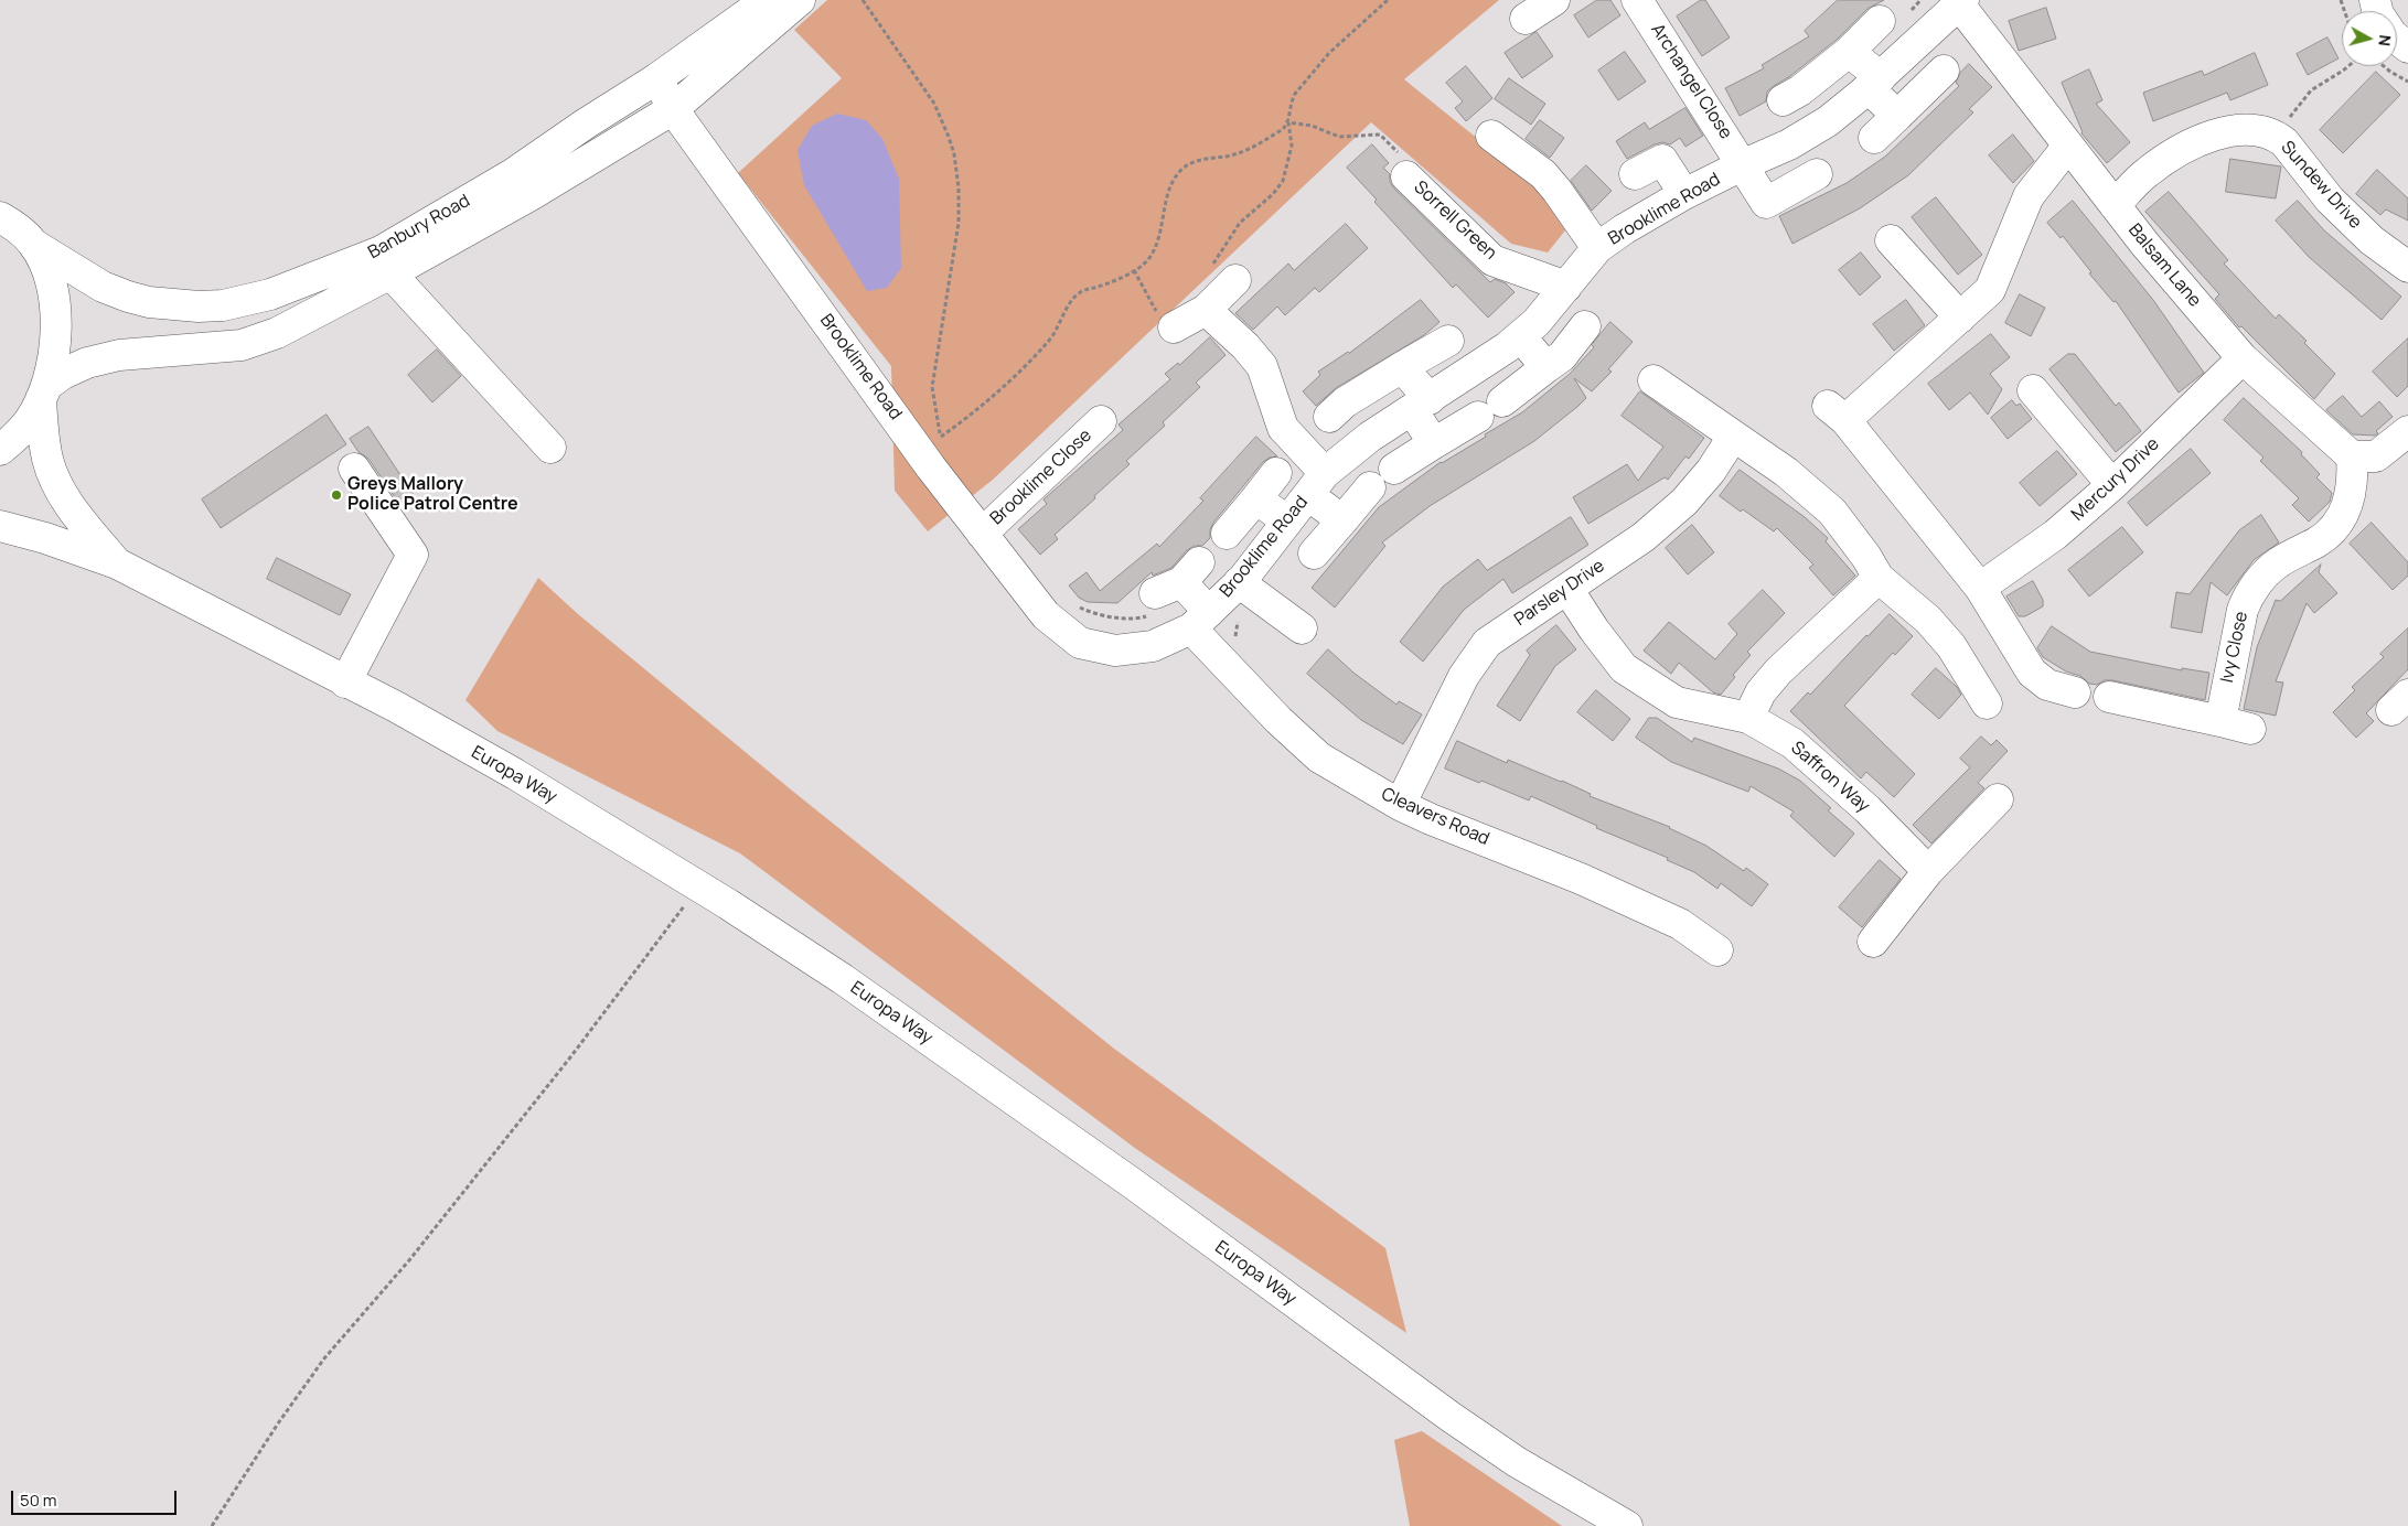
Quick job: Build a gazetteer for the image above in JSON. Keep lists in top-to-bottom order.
{
  "streets": {
    "main road": [
      "Archangel Close",
      "Sundew Drive",
      "Brooklime Road",
      "Sorrell Green",
      "Banbury Road",
      "Balsam Lane",
      "Brooklime Close",
      "Mercury Drive",
      "Parsley Drive",
      "Ivy Close",
      "Europa Way",
      "Saffron Way",
      "Cleavers Road"
    ]
  },
  "crossings": [
    ["Archangel Close", "Brooklime Road"],
    ["Sundew Drive", "Balsam Lane"],
    ["Brooklime Road", "Sorrell Green"],
    ["Brooklime Road", "Banbury Road"],
    ["Brooklime Road", "Balsam Lane"],
    ["Brooklime Road", "Brooklime Close"],
    ["Brooklime Road", "Cleavers Road"],
    ["Banbury Road", "Europa Way"],
    ["Balsam Lane", "Mercury Drive"],
    ["Balsam Lane", "Ivy Close"],
    ["Parsley Drive", "Saffron Way"],
    ["Parsley Drive", "Cleavers Road"]
  ],
  "places": ["Greys Mallory Police Patrol Centre"],
  "scale_bar": "50 m",
  "north": "right"
}
